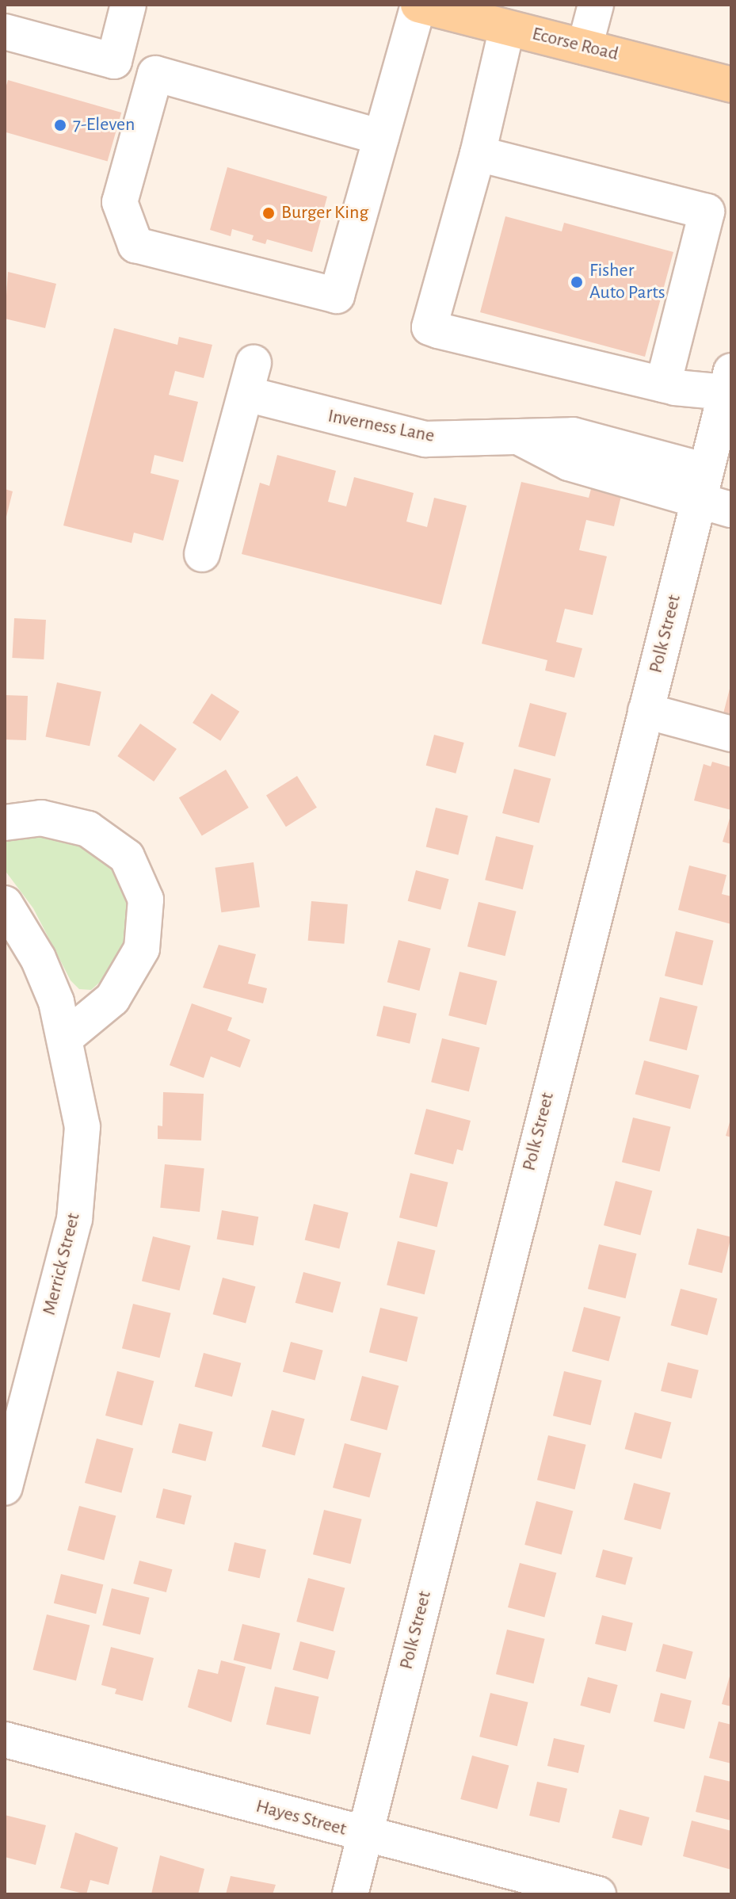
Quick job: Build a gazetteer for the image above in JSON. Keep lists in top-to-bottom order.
{
  "streets": {
    "main road": ["Ecorse Road"],
    "street": [
      "Inverness Lane",
      "Polk Street",
      "Merrick Street",
      "Hayes Street"
    ]
  },
  "crossings": [
    ["Inverness Lane", "Polk Street"],
    ["Polk Street", "Hayes Street"]
  ],
  "places": ["7-Eleven", "Burger King", "Fisher Auto Parts"]
}
